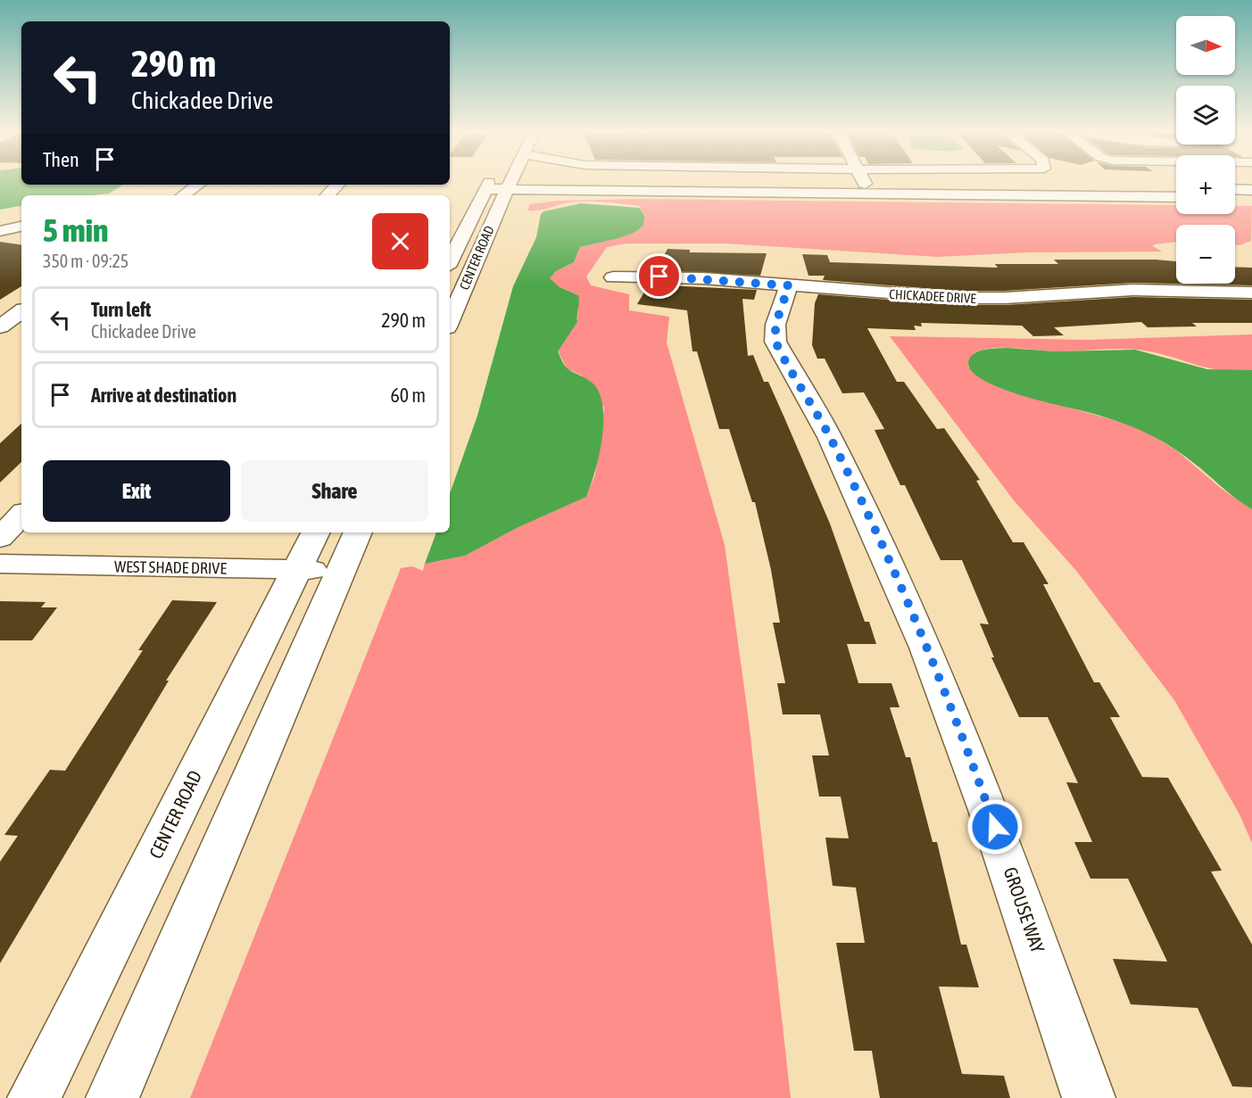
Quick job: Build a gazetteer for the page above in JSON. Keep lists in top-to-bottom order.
{
  "streets": {
    "street": [
      "CENTER ROAD",
      "CHICKADEE DRIVE",
      "WEST SHADE DRIVE",
      "GROUSE WAY"
    ]
  },
  "crossings": [
    ["CENTER ROAD", "WEST SHADE DRIVE"],
    ["CHICKADEE DRIVE", "GROUSE WAY"]
  ],
  "north": "right",
  "page": {
    "map_buttons": ["+", "−"],
    "turn": ["290 m", "Chickadee Drive"],
    "then": "Then",
    "heading": ["5 min", "350 m · 09:25"],
    "list": [
      {
        "name": "Turn left",
        "note": "Chickadee Drive",
        "value": "290 m"
      },
      {
        "name": "Arrive at destination",
        "value": "60 m"
      }
    ],
    "buttons": ["Exit", "Share"]
  }
}
